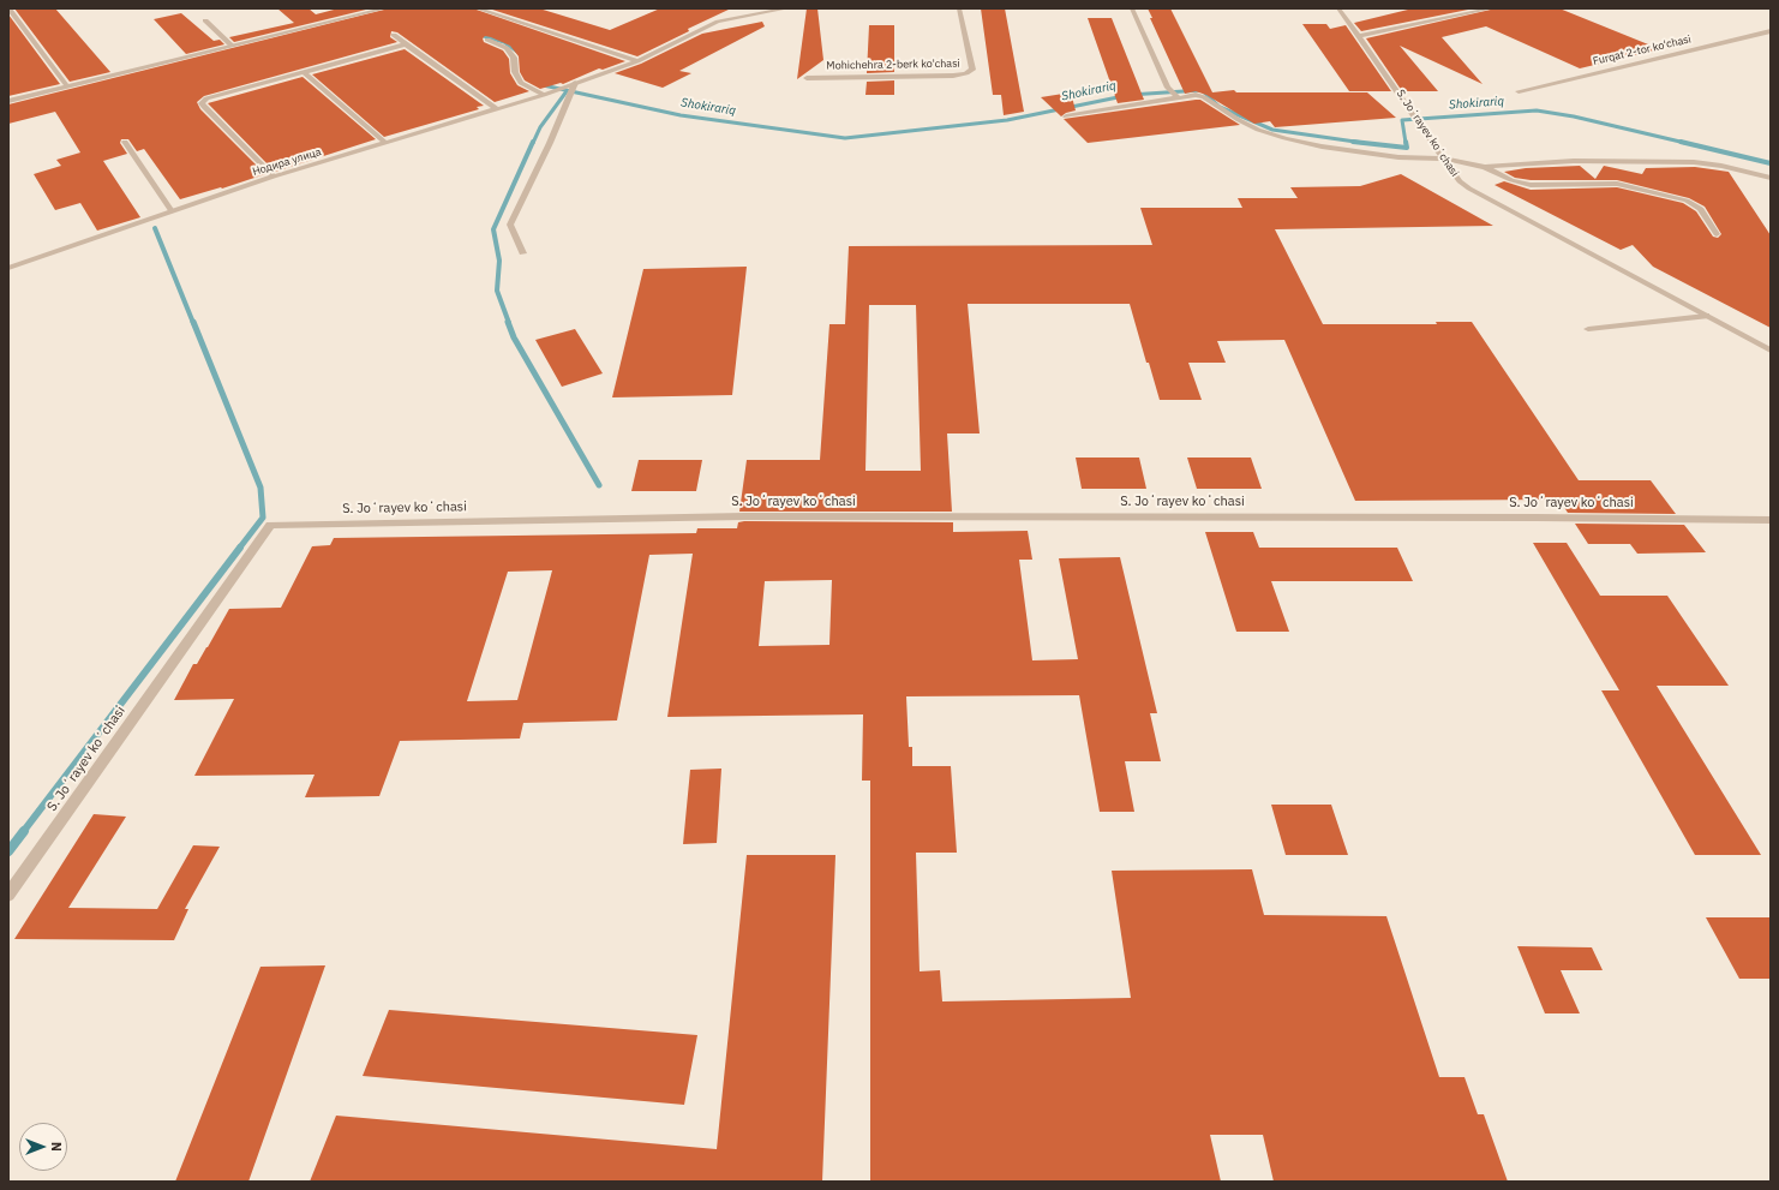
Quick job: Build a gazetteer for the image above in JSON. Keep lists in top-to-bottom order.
{
  "streets": {
    "street": [
      "Furqat 2-tor ko'chasi",
      "Mohichehra 2-berk ko'chasi",
      "S. Joʻrayev koʻchasi",
      "Нодира улица"
    ]
  },
  "water": ["Shokirariq"],
  "north": "right"
}
